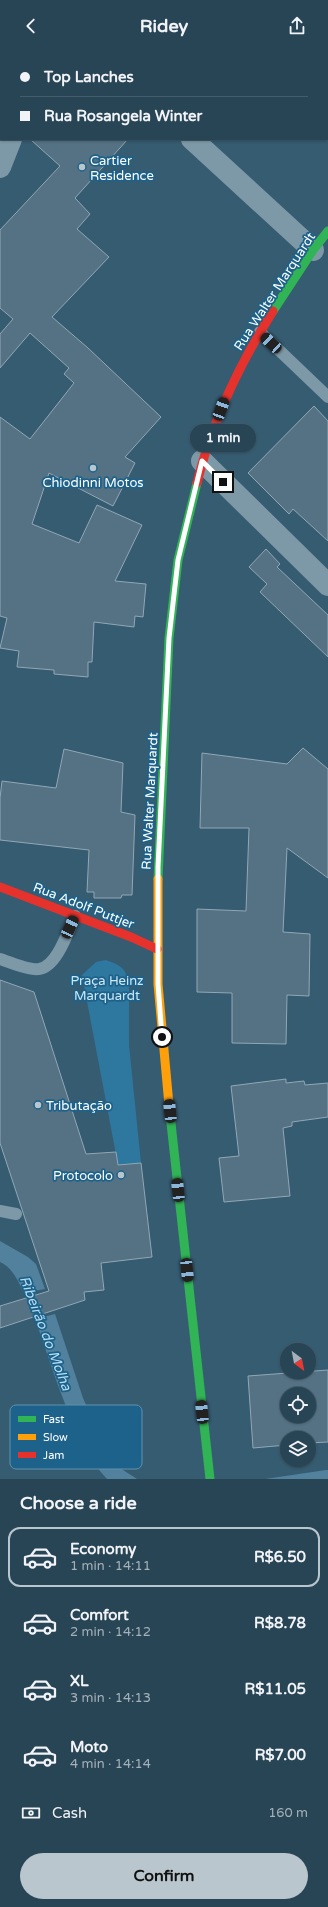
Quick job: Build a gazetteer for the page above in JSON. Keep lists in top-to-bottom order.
{
  "streets": {
    "main road": ["Rua Walter Marquardt", "Rua Adolf Puttjer"]
  },
  "crossings": [
    ["Rua Walter Marquardt", "Rua Adolf Puttjer"]
  ],
  "water": ["Ribeirão do Molha"],
  "parks": ["Praça Heinz Marquardt"],
  "places": [
    "Cartier Residence",
    "Chiodinni Motos",
    "Tributação",
    "Protocolo"
  ],
  "legend": ["Fast", "Slow", "Jam"],
  "north": "bottom right",
  "page": {
    "header": "Ridey",
    "banner": ["Top Lanches", "Rua Rosangela Winter"],
    "bubble": "1 min",
    "heading": "Choose a ride",
    "list": [
      {
        "name": "Economy",
        "note": "1 min · 14:11",
        "value": "R$6.50"
      },
      {
        "name": "Comfort",
        "note": "2 min · 14:12",
        "value": "R$8.78"
      },
      {
        "name": "XL",
        "note": "3 min · 14:13",
        "value": "R$11.05"
      },
      {
        "name": "Moto",
        "note": "4 min · 14:14",
        "value": "R$7.00"
      }
    ],
    "pay": ["Cash", "160 m"],
    "buttons": "Confirm"
  }
}
